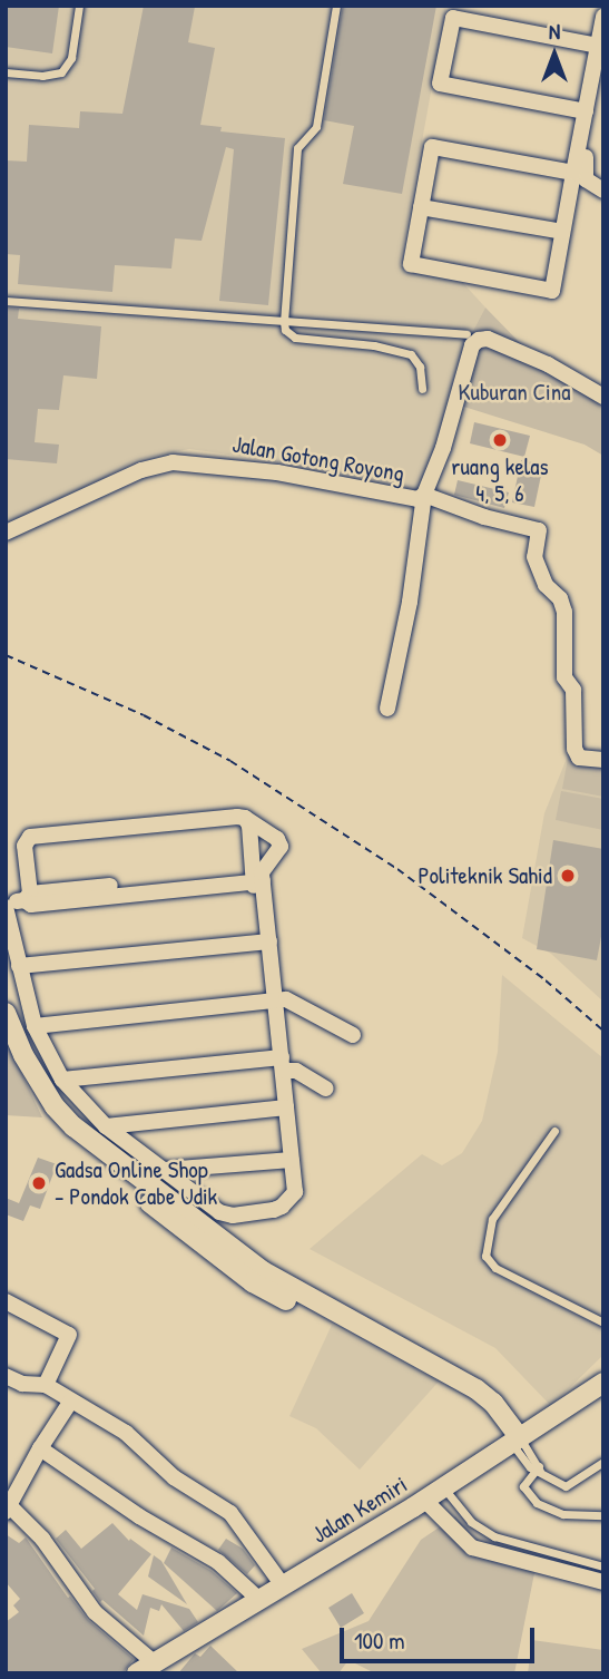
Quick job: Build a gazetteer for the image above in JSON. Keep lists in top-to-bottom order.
{
  "streets": {
    "street": ["Jalan Gotong Royong", "Jalan Kemiri"]
  },
  "parks": ["Kuburan Cina"],
  "places": ["ruang kelas 4, 5, 6", "Politeknik Sahid", "Gadsa Online Shop - Pondok Cabe Udik"],
  "scale_bar": "100 m",
  "north": "top"
}
